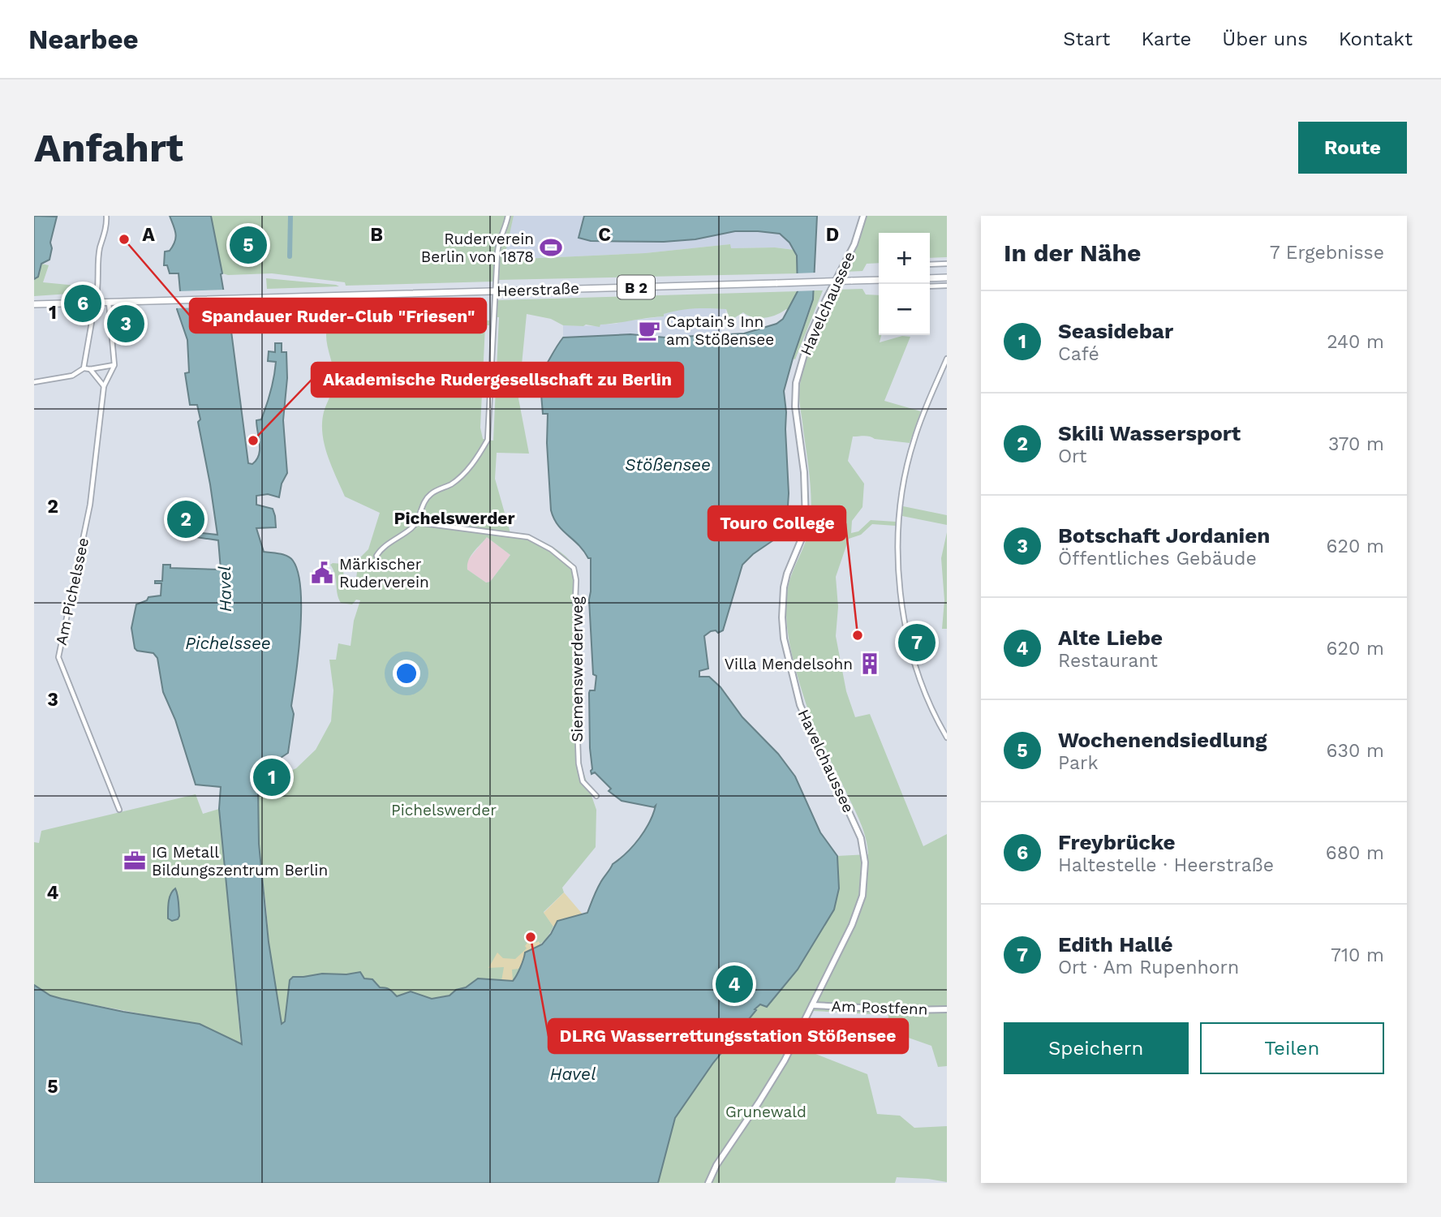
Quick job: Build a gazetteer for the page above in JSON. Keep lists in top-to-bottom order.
{
  "streets": {
    "main road": ["B 2", "Heerstraße"],
    "street": [
      "Havelchaussee",
      "Am Pichelssee",
      "Siemenswerderweg",
      "Am Postfenn"
    ]
  },
  "crossings": [
    ["Havelchaussee", "Am Postfenn"]
  ],
  "districts": ["Pichelswerder"],
  "water": ["Stößensee", "Havel", "Pichelssee"],
  "parks": ["Pichelswerder", "Grunewald"],
  "places": {
    "other": [
      "Spandauer Ruder-Club \"Friesen\"",
      "Akademische Rudergesellschaft zu Berlin",
      "Touro College",
      "DLRG Wasserrettungsstation Stößensee"
    ],
    "sports": ["Ruderverein Berlin von 1878"],
    "cafe": ["Captain's Inn am Stößensee"],
    "public building": ["Märkischer Ruderverein"],
    "building": ["Villa Mendelsohn"],
    "office": ["IG Metall Bildungszentrum Berlin"]
  },
  "page": {
    "header": "Nearbee",
    "nav": [
      "Start",
      "Karte",
      "Über uns",
      "Kontakt"
    ],
    "buttons": [
      "Route",
      ["Speichern", "Teilen"]
    ],
    "title": "Anfahrt",
    "heading": ["In der Nähe", "7 Ergebnisse"],
    "pins": [
      "5",
      "6",
      "3",
      "2",
      "7",
      "1",
      "4"
    ],
    "map_buttons": ["+", "−"],
    "list": [
      {
        "mark": "1",
        "name": "Seasidebar",
        "note": "Café",
        "value": "240 m"
      },
      {
        "mark": "2",
        "name": "Skili Wassersport",
        "note": "Ort",
        "value": "370 m"
      },
      {
        "mark": "3",
        "name": "Botschaft Jordanien",
        "note": "Öffentliches Gebäude",
        "value": "620 m"
      },
      {
        "mark": "4",
        "name": "Alte Liebe",
        "note": "Restaurant",
        "value": "620 m"
      },
      {
        "mark": "5",
        "name": "Wochenendsiedlung",
        "note": "Park",
        "value": "630 m"
      },
      {
        "mark": "6",
        "name": "Freybrücke",
        "note": "Haltestelle · Heerstraße",
        "value": "680 m"
      },
      {
        "mark": "7",
        "name": "Edith Hallé",
        "note": "Ort · Am Rupenhorn",
        "value": "710 m"
      }
    ]
  },
  "grid": {
    "columns": [
      "A",
      "B",
      "C",
      "D"
    ],
    "rows": [
      "1",
      "2",
      "3",
      "4",
      "5"
    ]
  }
}
